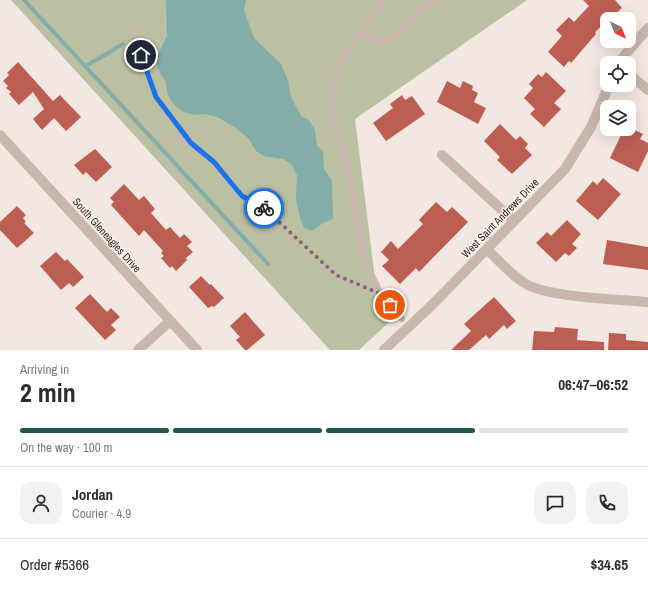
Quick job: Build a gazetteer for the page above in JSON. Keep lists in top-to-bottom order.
{
  "streets": {
    "street": ["West Saint Andrews Drive", "South Gleneagles Drive"]
  },
  "north": "bottom right",
  "page": {
    "heading": ["2 min", "Arriving in", "06:47–06:52"],
    "panel": [
      "Jordan",
      "Courier · 4.9",
      "Order #5366",
      "$34.65"
    ],
    "bar": "On the way · 100 m"
  }
}
